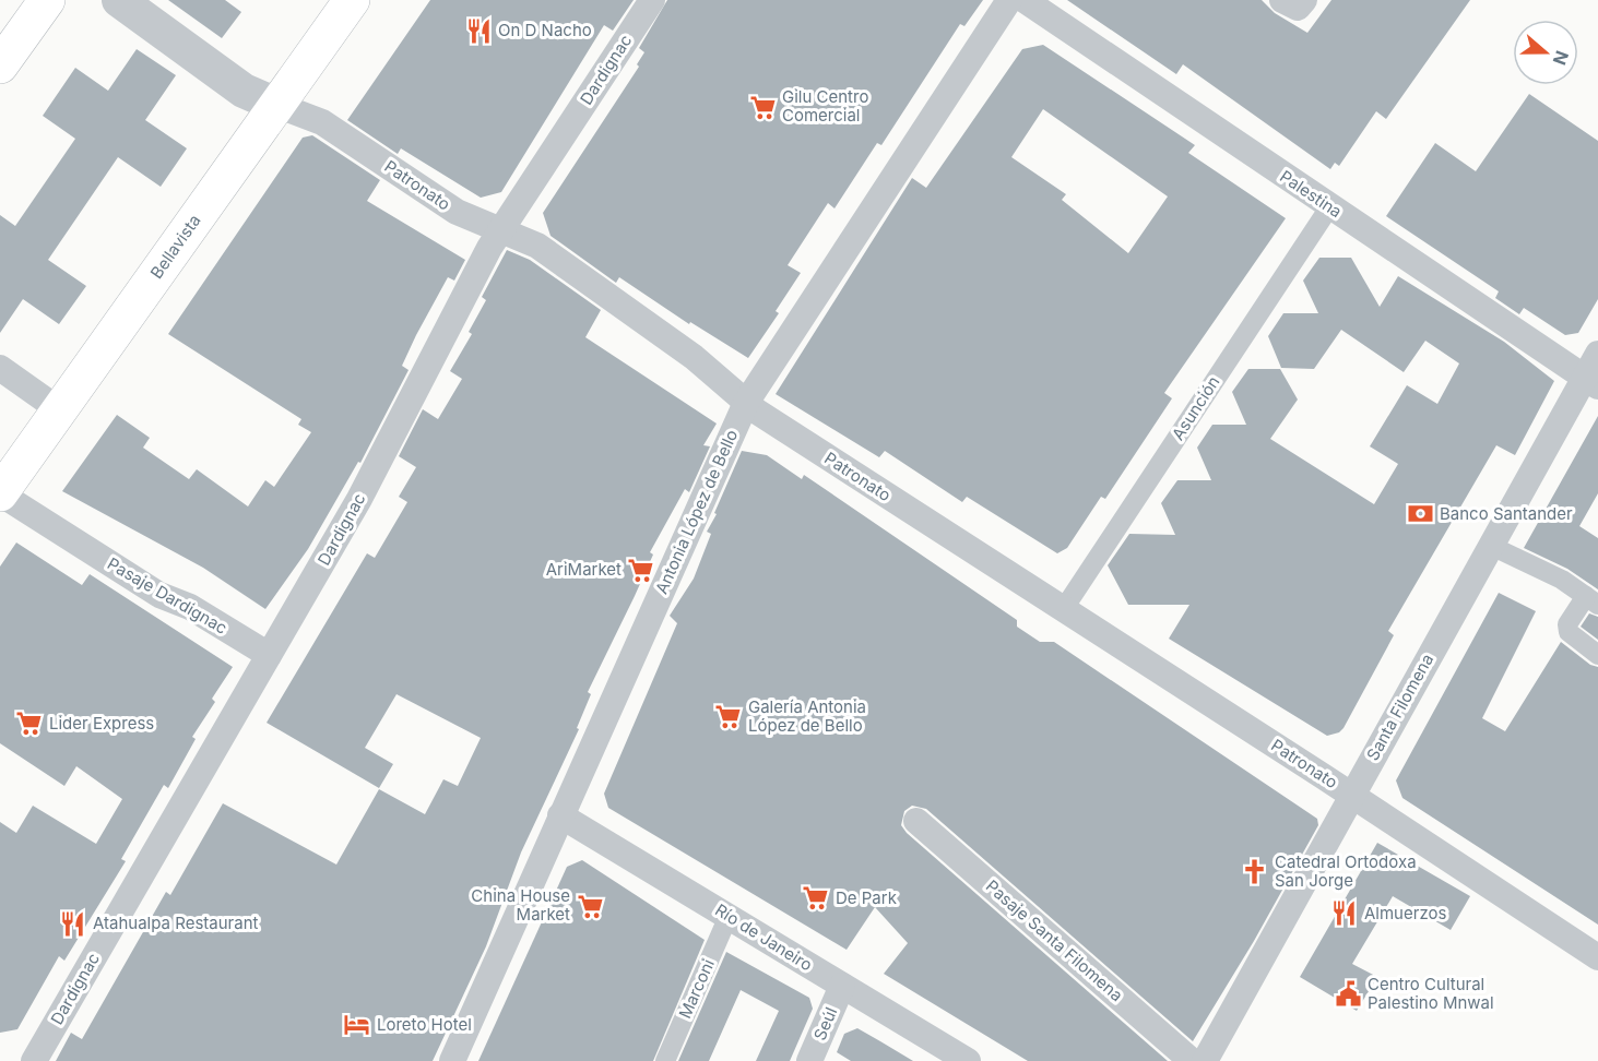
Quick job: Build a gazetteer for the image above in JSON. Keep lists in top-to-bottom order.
{
  "streets": {
    "main road": ["Bellavista"],
    "street": [
      "Dardignac",
      "Patronato",
      "Palestina",
      "Asunción",
      "Antonia López de Bello",
      "Pasaje Dardignac",
      "Santa Filomena",
      "Río de Janeiro",
      "Pasaje Santa Filomena",
      "Marconi",
      "Seúl"
    ]
  },
  "crossings": [
    ["Dardignac", "Patronato"],
    ["Dardignac", "Pasaje Dardignac"],
    ["Patronato", "Bellavista"],
    ["Patronato", "Asunción"],
    ["Patronato", "Antonia López de Bello"],
    ["Patronato", "Santa Filomena"],
    ["Palestina", "Asunción"],
    ["Palestina", "Santa Filomena"],
    ["Bellavista", "Pasaje Dardignac"],
    ["Antonia López de Bello", "Río de Janeiro"],
    ["Río de Janeiro", "Marconi"],
    ["Río de Janeiro", "Seúl"]
  ],
  "places": {
    "restaurant": ["On D Nacho", "Almuerzos", "Atahualpa Restaurant"],
    "supermarket": [
      "Gilu Centro Comercial",
      "AriMarket",
      "Galería Antonia López de Bello",
      "Lider Express",
      "De Park",
      "China House Market"
    ],
    "bank": ["Banco Santander"],
    "church": ["Catedral Ortodoxa San Jorge"],
    "public building": ["Centro Cultural Palestino Mnwal"],
    "hotel": ["Loreto Hotel"]
  },
  "north": "right"
}
